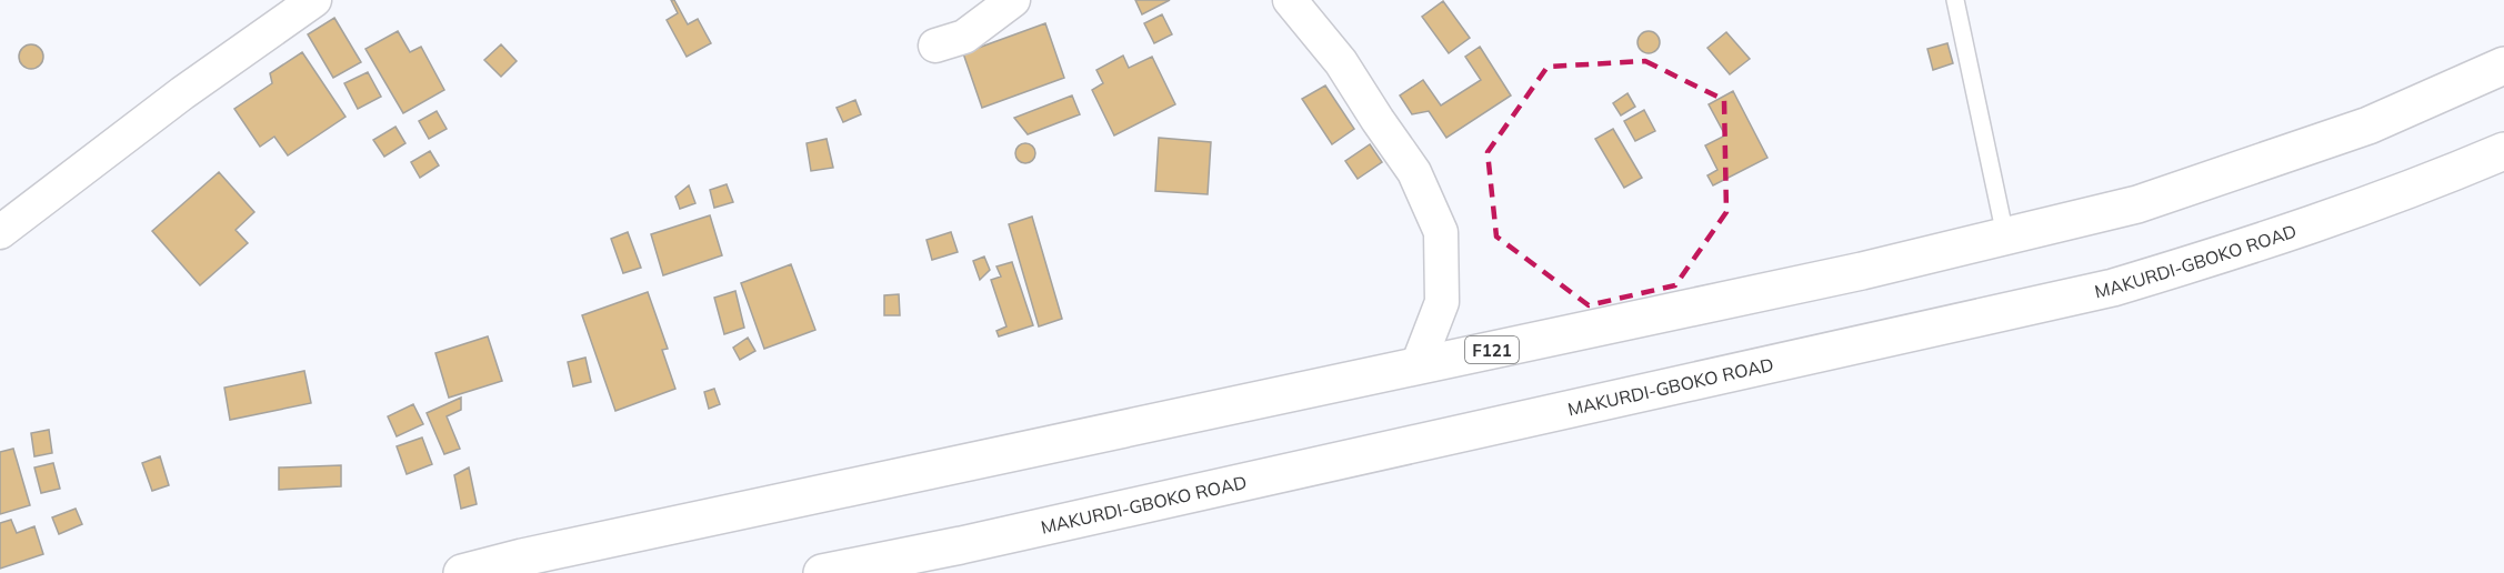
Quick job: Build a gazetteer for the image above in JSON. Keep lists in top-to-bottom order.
{
  "streets": {
    "main road": ["MAKURDI-GBOKO ROAD", "F121"]
  }
}
